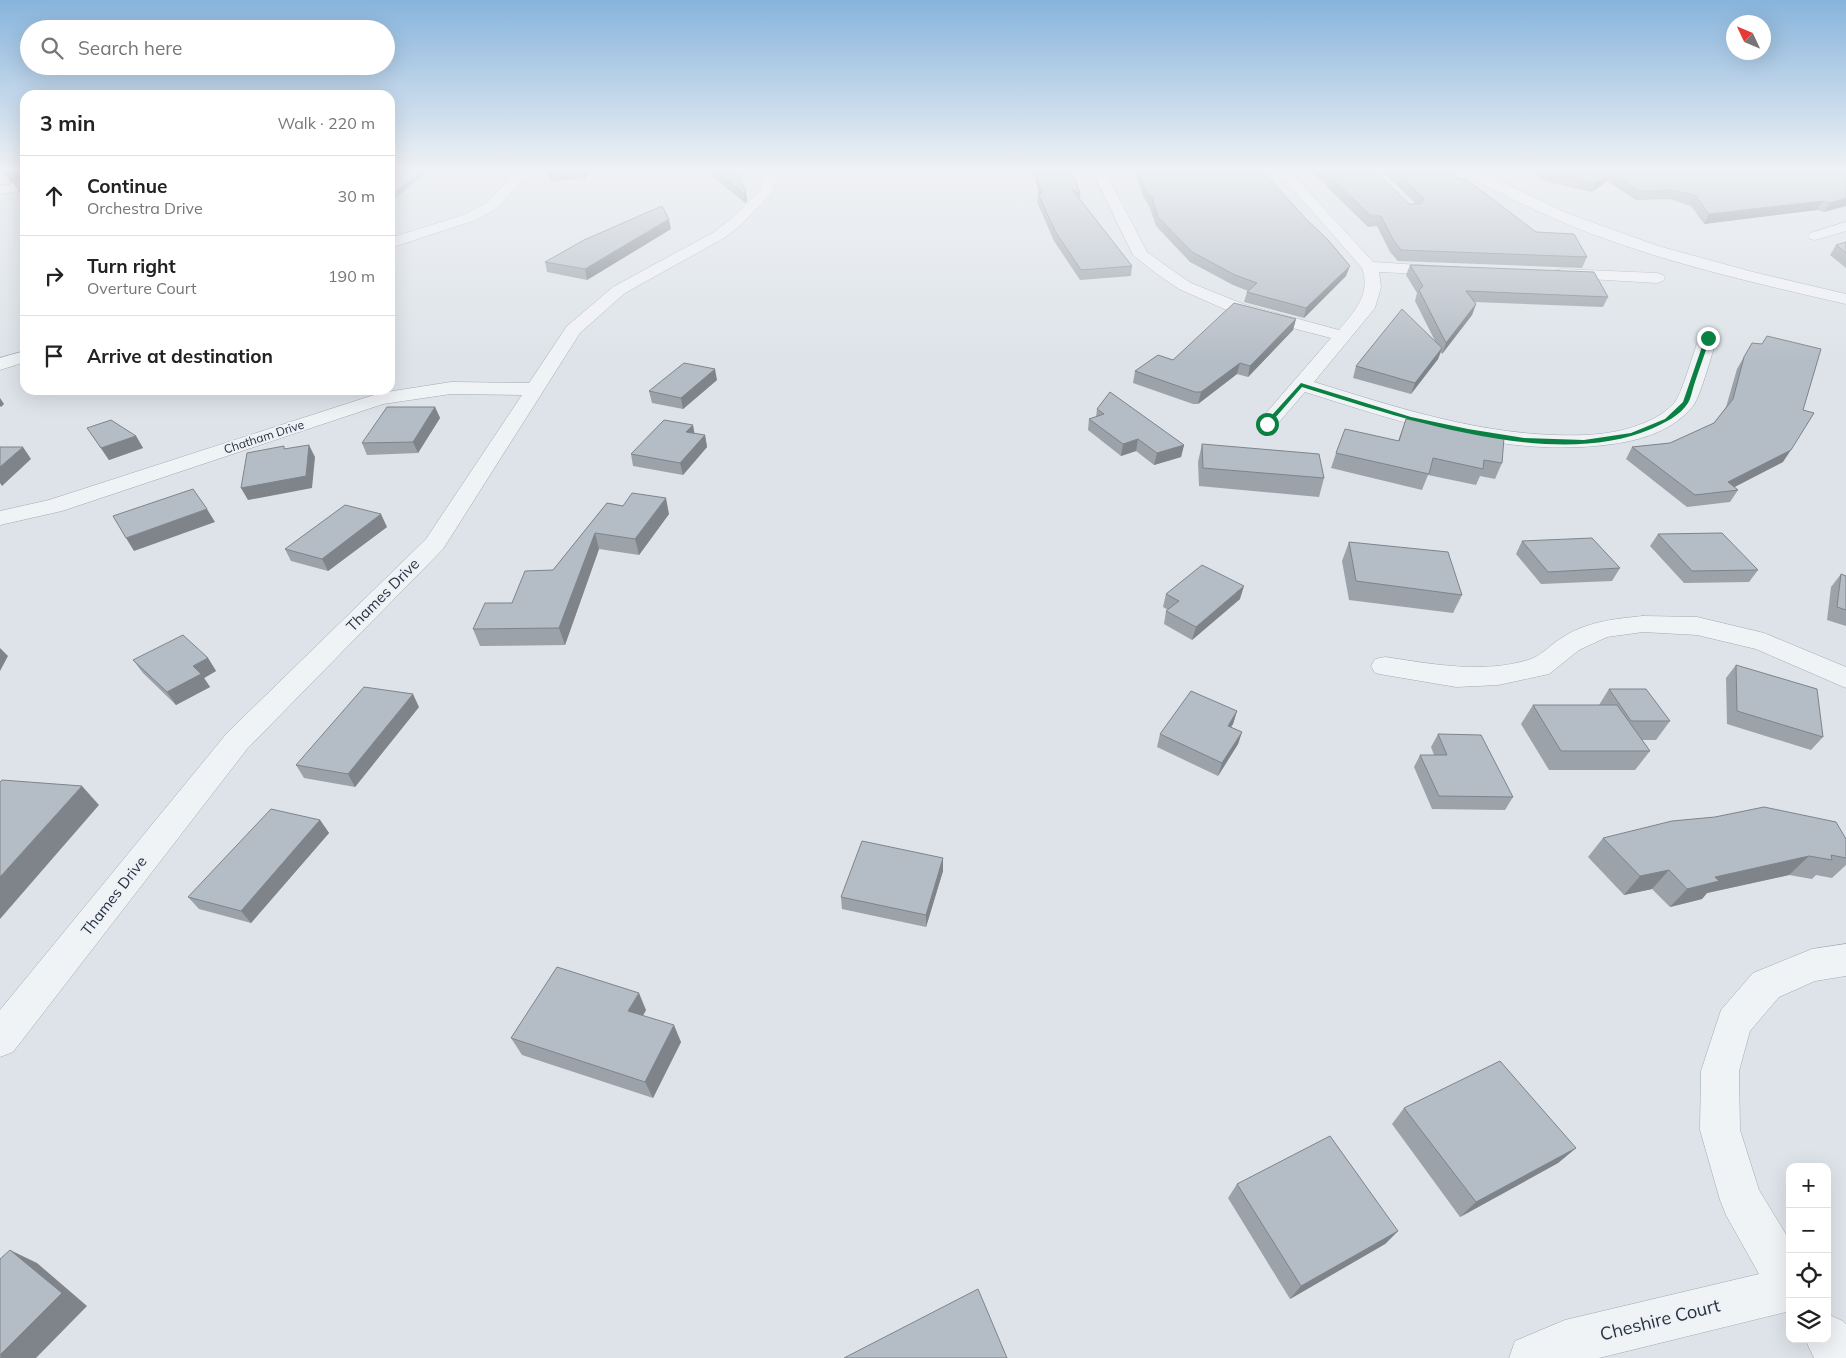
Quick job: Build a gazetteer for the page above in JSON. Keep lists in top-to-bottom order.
{
  "streets": {
    "street": ["Chatham Drive", "Thames Drive", "Cheshire Court"]
  },
  "crossings": [
    ["Chatham Drive", "Thames Drive"]
  ],
  "north": "top left",
  "page": {
    "search": "Search here",
    "heading": ["3 min", "Walk · 220 m"],
    "list": [
      ["Continue", "Orchestra Drive", "30 m"],
      ["Turn right", "Overture Court", "190 m"],
      "Arrive at destination"
    ],
    "map_buttons": ["+", "−"]
  }
}
